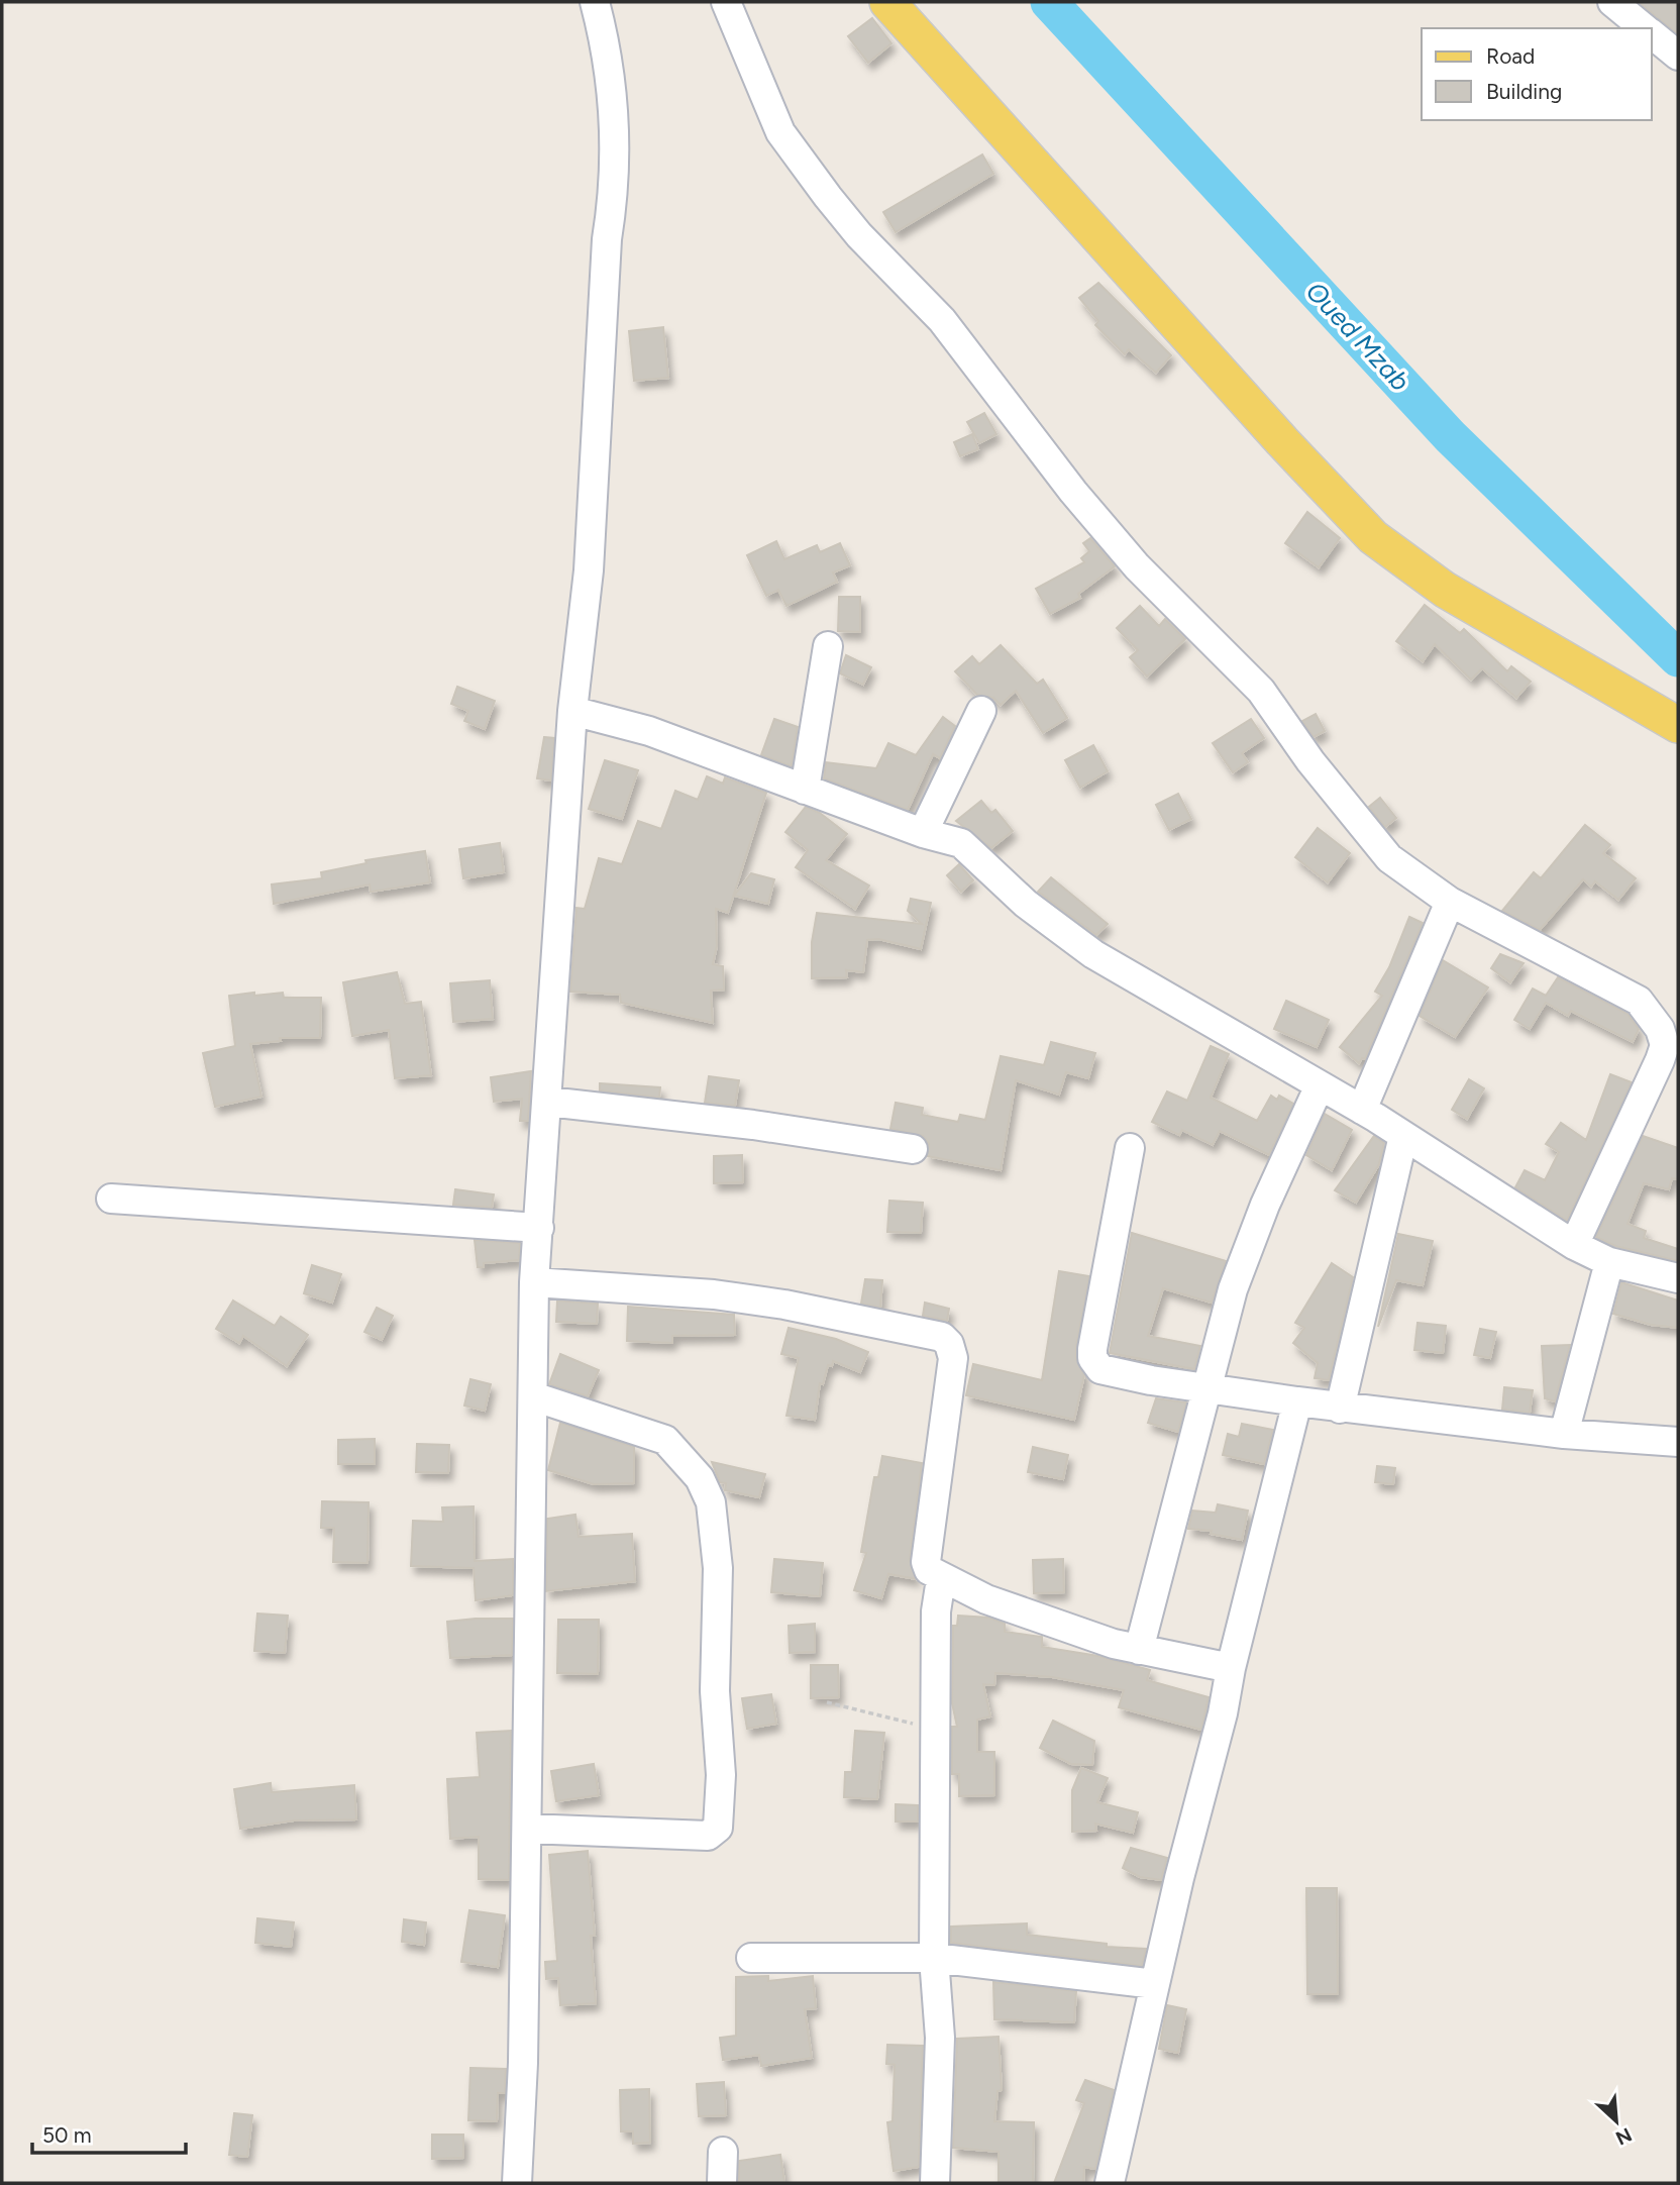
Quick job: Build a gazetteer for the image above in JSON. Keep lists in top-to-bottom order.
{
  "water": ["Oued Mzab"],
  "legend": ["Road", "Building"],
  "scale_bar": "50 m",
  "north": "bottom right"
}
